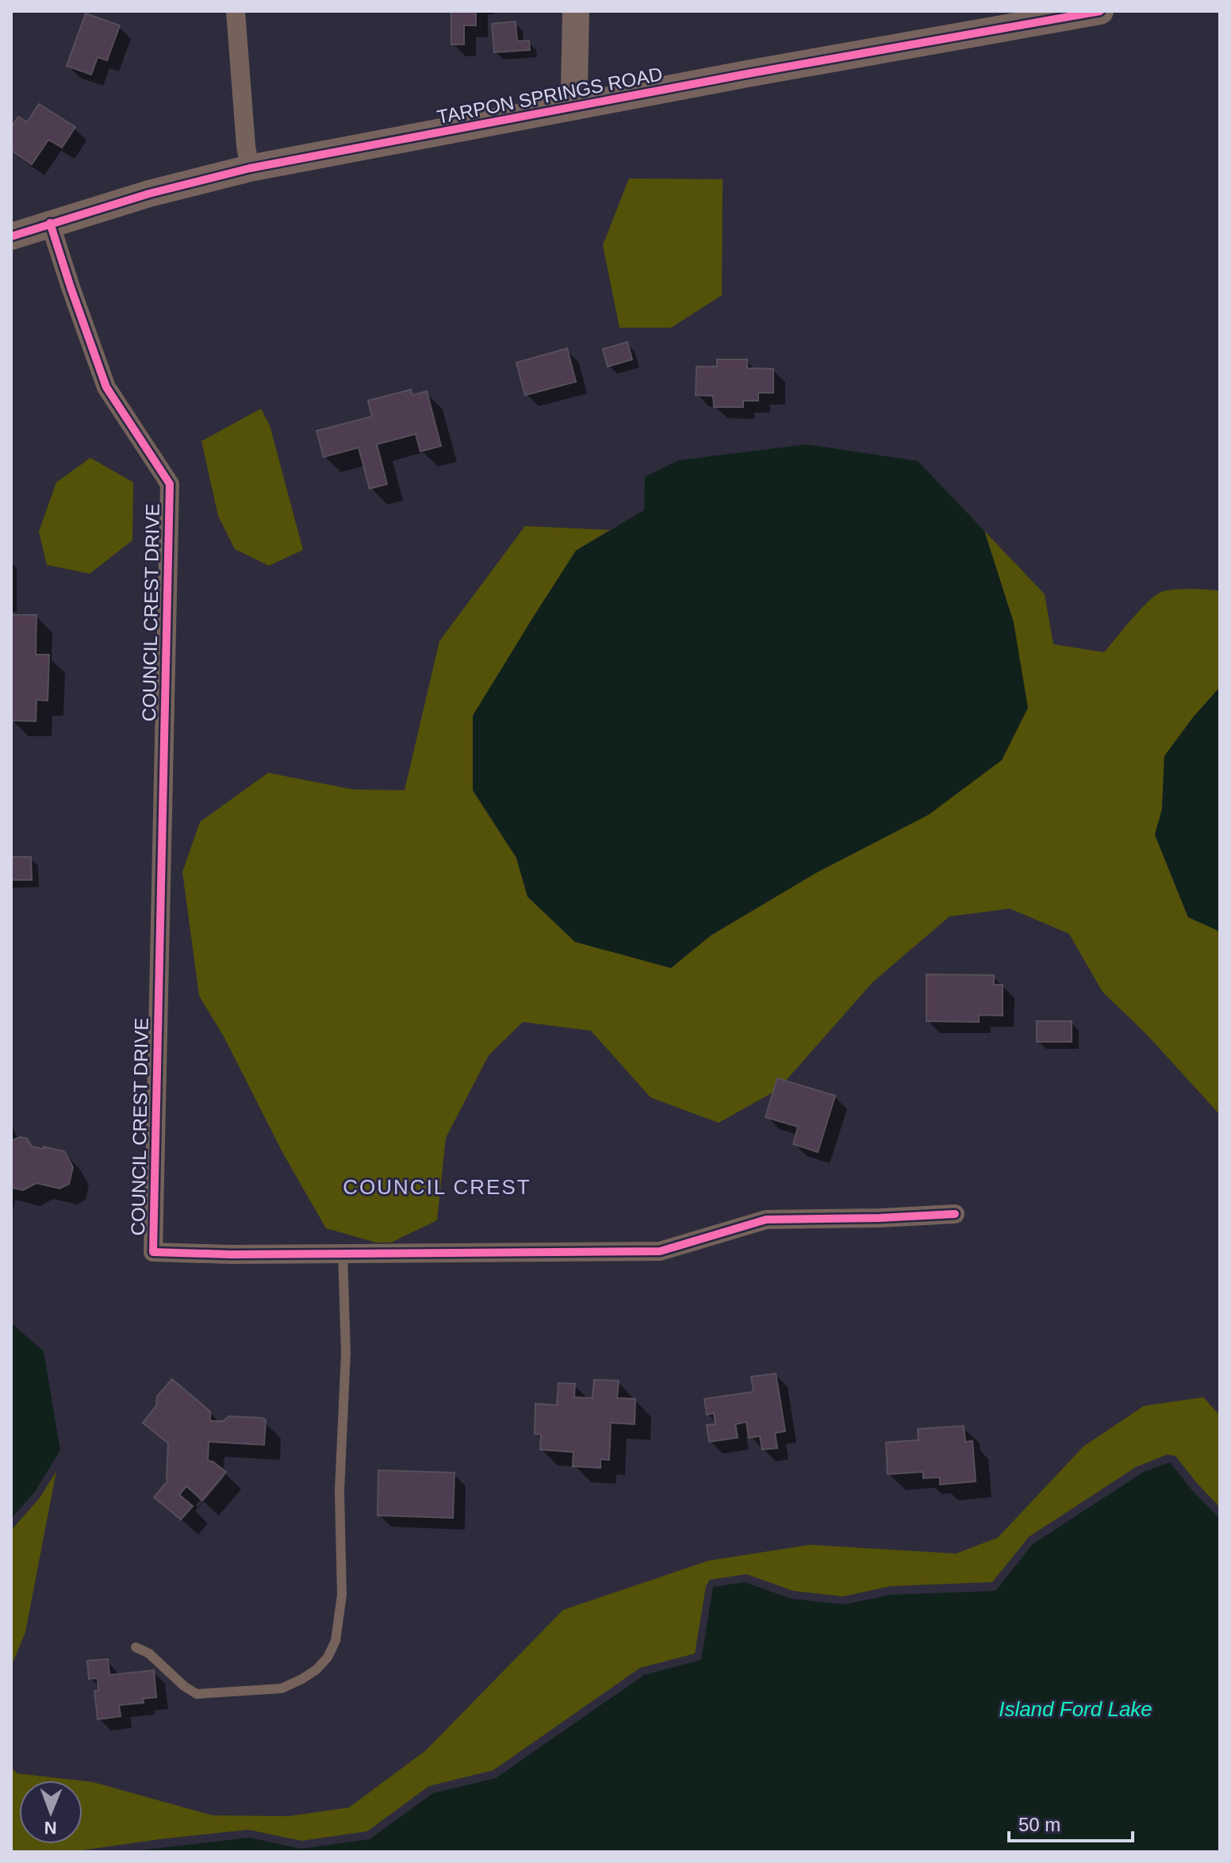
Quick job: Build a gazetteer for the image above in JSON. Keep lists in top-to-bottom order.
{
  "streets": {
    "main road": ["TARPON SPRINGS ROAD"],
    "street": ["COUNCIL CREST DRIVE"]
  },
  "crossings": [
    ["TARPON SPRINGS ROAD", "COUNCIL CREST DRIVE"]
  ],
  "districts": ["COUNCIL CREST"],
  "water": ["Island Ford Lake"],
  "scale_bar": "50 m",
  "north": "bottom"
}
